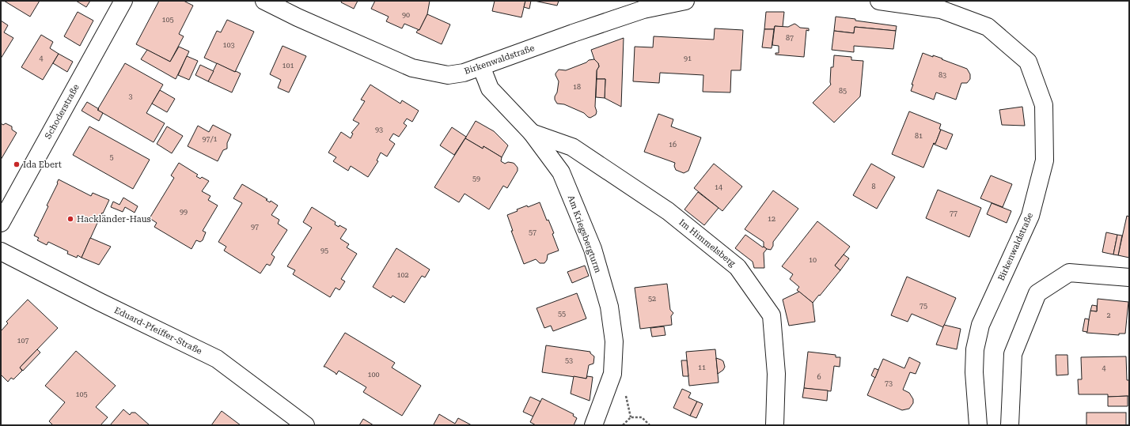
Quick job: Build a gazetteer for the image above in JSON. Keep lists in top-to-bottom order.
{
  "streets": {
    "street": [
      "Birkenwaldstraße",
      "Schoderstraße",
      "Am Kriegsbergturm",
      "Im Himmelsberg",
      "Eduard-Pfeiffer-Straße"
    ]
  },
  "crossings": [
    ["Birkenwaldstraße", "Am Kriegsbergturm"],
    ["Am Kriegsbergturm", "Im Himmelsberg"]
  ],
  "places": ["Ida Ebert", "Hackländer-Haus"],
  "house_numbers": [
    "90",
    "105",
    "87",
    "103",
    "4",
    "91",
    "101",
    "83",
    "18",
    "85",
    "3",
    "93",
    "81",
    "97/1",
    "16",
    "5",
    "59",
    "8",
    "14",
    "99",
    "77",
    "12",
    "97",
    "57",
    "95",
    "10",
    "102",
    "52",
    "75",
    "55",
    "2",
    "107",
    "53",
    "11",
    "4",
    "100",
    "6",
    "73",
    "105"
  ]
}
